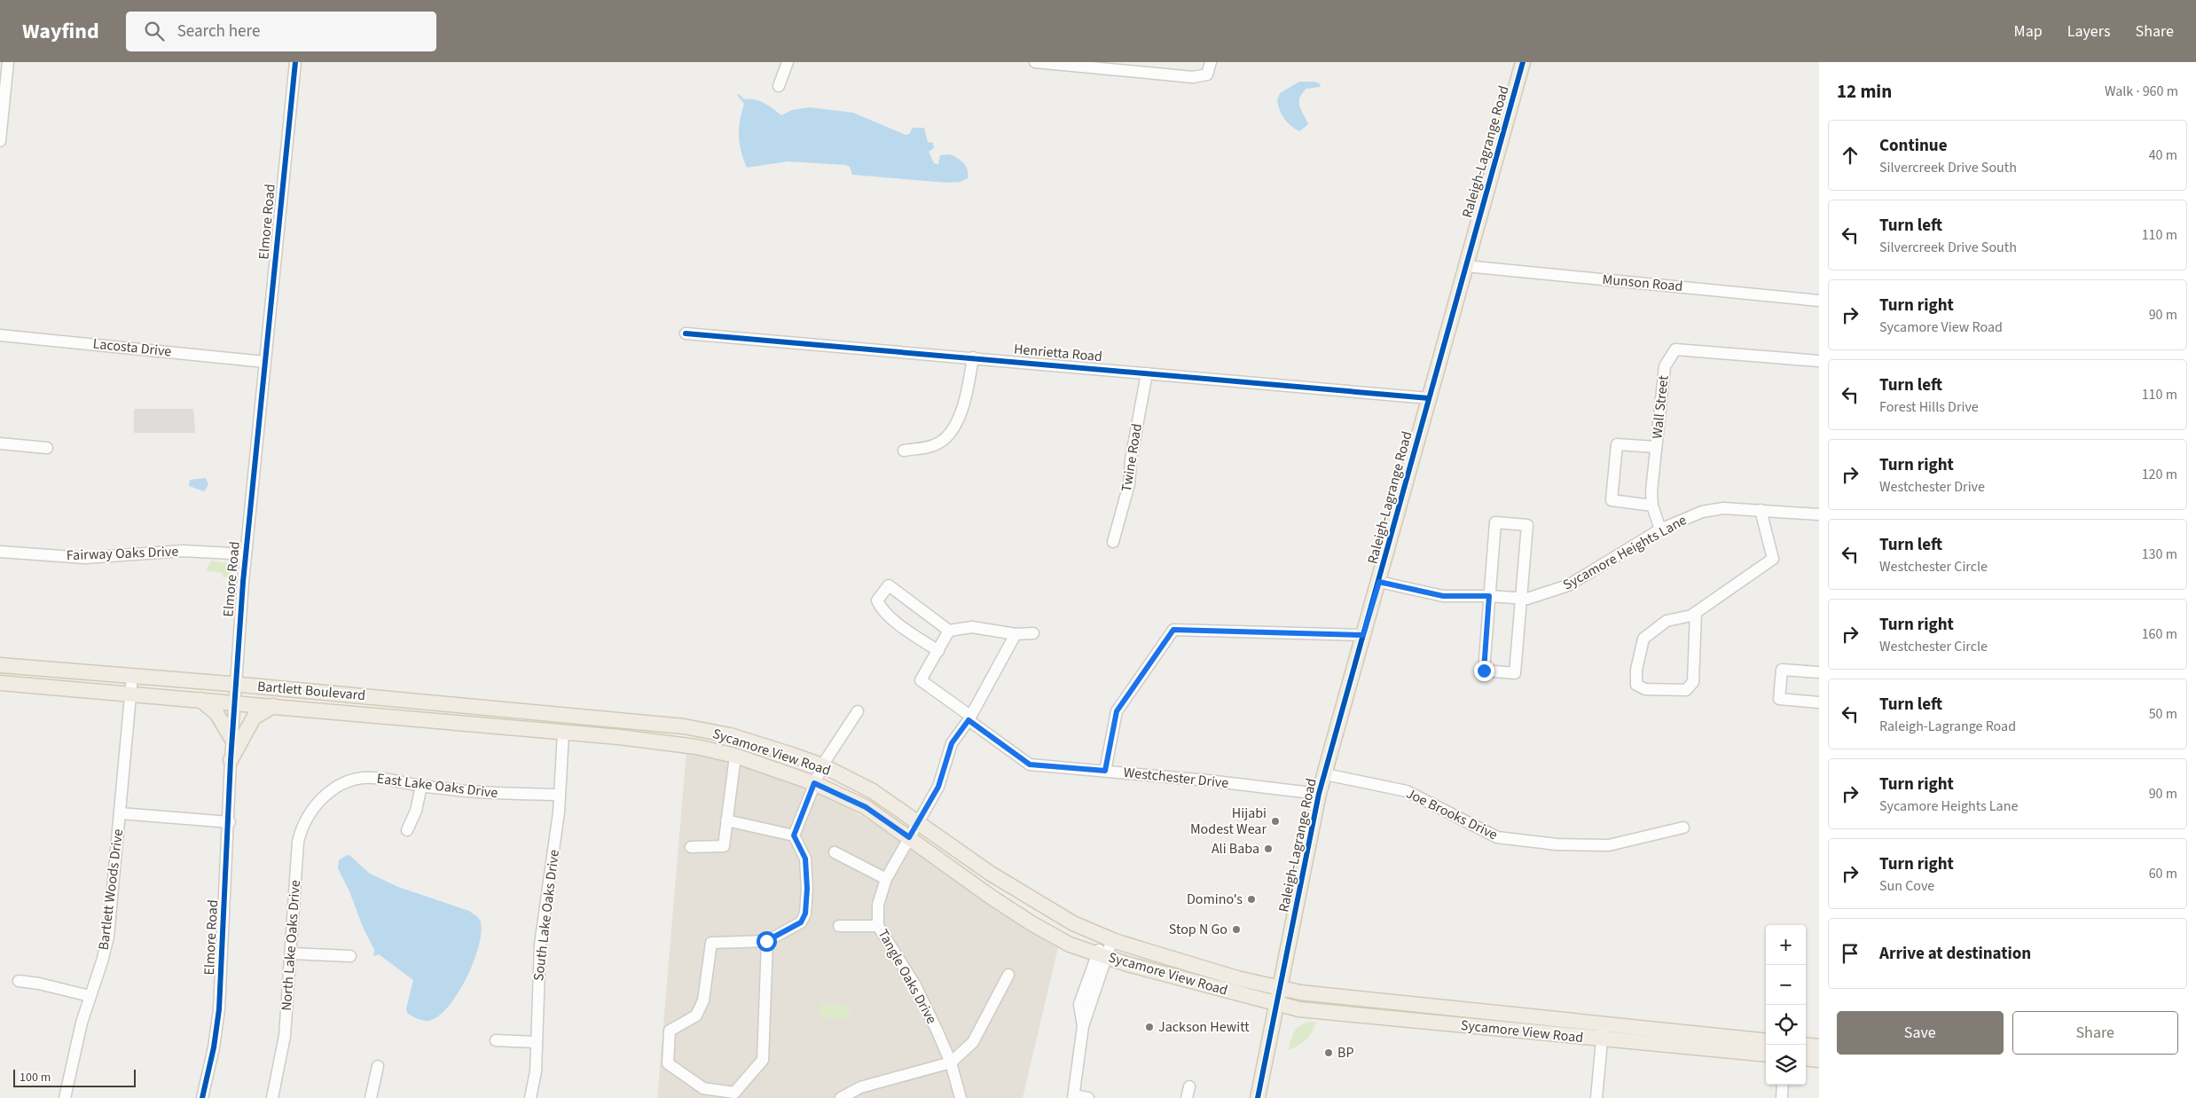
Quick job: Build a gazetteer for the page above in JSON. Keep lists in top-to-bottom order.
{
  "streets": {
    "main road": ["Raleigh-Lagrange Road", "Bartlett Boulevard", "Sycamore View Road"],
    "street": [
      "Elmore Road",
      "Munson Road",
      "Lacosta Drive",
      "Henrietta Road",
      "Wall Street",
      "Twine Road",
      "Sycamore Heights Lane",
      "Fairway Oaks Drive",
      "Westchester Drive",
      "East Lake Oaks Drive",
      "Joe Brooks Drive",
      "Bartlett Woods Drive",
      "South Lake Oaks Drive",
      "North Lake Oaks Drive",
      "Tangle Oaks Drive"
    ]
  },
  "crossings": [
    ["Raleigh-Lagrange Road", "Munson Road"],
    ["Raleigh-Lagrange Road", "Henrietta Road"],
    ["Raleigh-Lagrange Road", "Sycamore Heights Lane"],
    ["Raleigh-Lagrange Road", "Sycamore View Road"],
    ["Raleigh-Lagrange Road", "Westchester Drive"],
    ["Raleigh-Lagrange Road", "Joe Brooks Drive"],
    ["Elmore Road", "Lacosta Drive"],
    ["Elmore Road", "Fairway Oaks Drive"],
    ["Elmore Road", "Bartlett Boulevard"],
    ["Henrietta Road", "Twine Road"],
    ["Wall Street", "Sycamore Heights Lane"],
    ["Bartlett Boulevard", "Sycamore View Road"],
    ["Bartlett Boulevard", "Bartlett Woods Drive"],
    ["Bartlett Boulevard", "South Lake Oaks Drive"],
    ["Sycamore View Road", "Tangle Oaks Drive"],
    ["Westchester Drive", "Tangle Oaks Drive"],
    ["East Lake Oaks Drive", "South Lake Oaks Drive"],
    ["East Lake Oaks Drive", "North Lake Oaks Drive"]
  ],
  "places": [
    "Hijabi Modest Wear",
    "Ali Baba",
    "Domino's",
    "Stop N Go",
    "Jackson Hewitt",
    "BP"
  ],
  "scale_bar": "100 m",
  "page": {
    "header": "Wayfind",
    "search": "Search here",
    "nav": ["Map", "Layers", "Share"],
    "heading": ["12 min", "Walk · 960 m"],
    "list": [
      ["Continue", "Silvercreek Drive South", "40 m"],
      ["Turn left", "Silvercreek Drive South", "110 m"],
      ["Turn right", "Sycamore View Road", "90 m"],
      ["Turn left", "Forest Hills Drive", "110 m"],
      ["Turn right", "Westchester Drive", "120 m"],
      ["Turn left", "Westchester Circle", "130 m"],
      ["Turn right", "Westchester Circle", "160 m"],
      ["Turn left", "Raleigh-Lagrange Road", "50 m"],
      ["Turn right", "Sycamore Heights Lane", "90 m"],
      ["Turn right", "Sun Cove", "60 m"],
      "Arrive at destination"
    ],
    "map_buttons": ["+", "−"],
    "buttons": ["Save", "Share"],
    "scale": "100 m"
  }
}
